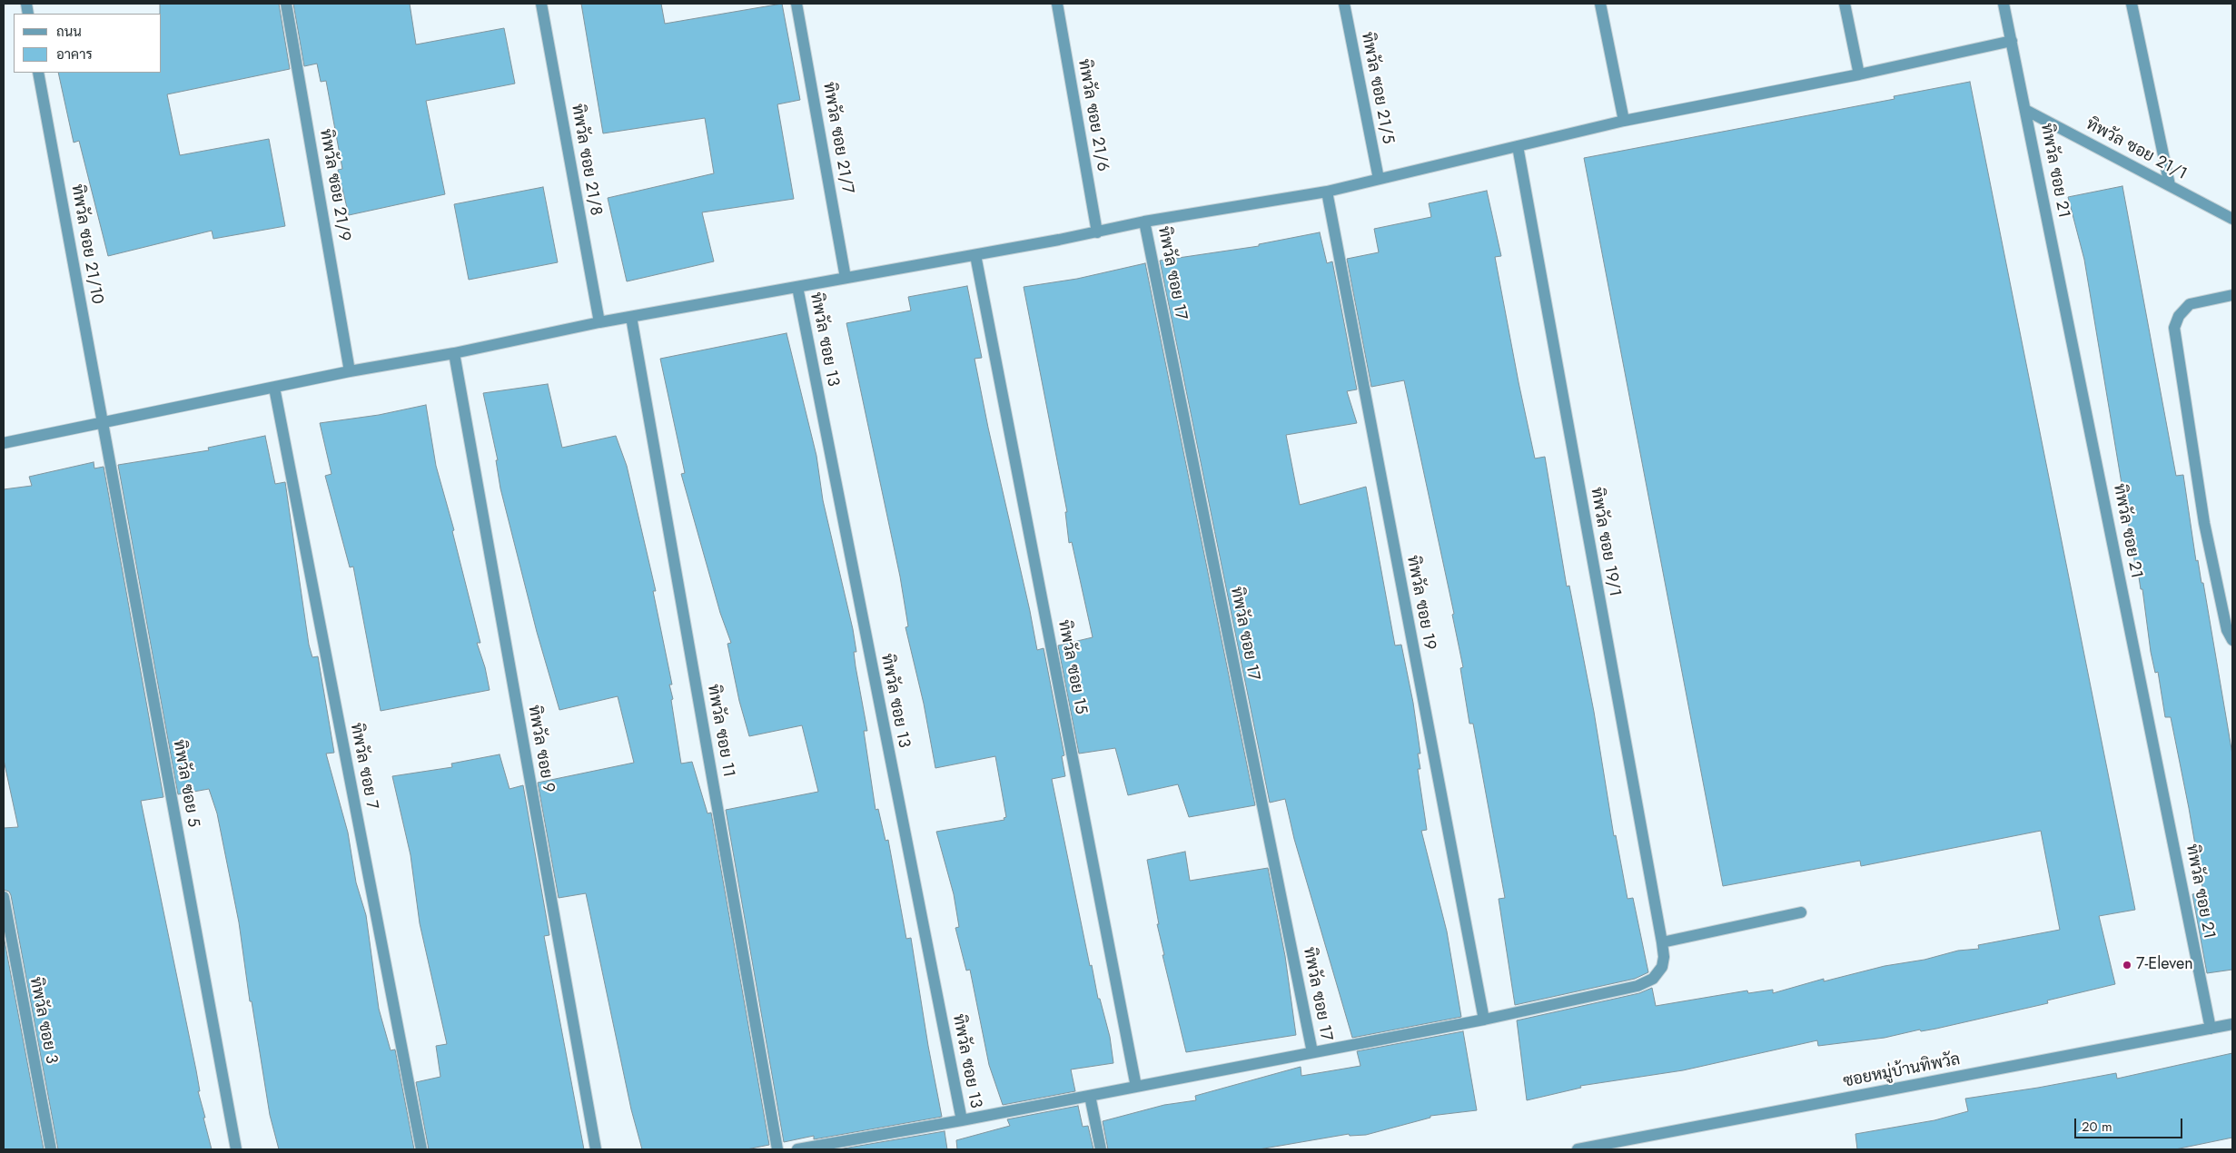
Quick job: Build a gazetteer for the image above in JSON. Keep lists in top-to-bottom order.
{
  "streets": {
    "street": [
      "ทิพวัล ซอย 21/5",
      "ทิพวัล ซอย 21/6",
      "ทิพวัล ซอย 21/7",
      "ทิพวัล ซอย 21/1",
      "ทิพวัล ซอย 21/8",
      "ทิพวัล ซอย 21",
      "ทิพวัล ซอย 21/9",
      "ทิพวัล ซอย 21/10",
      "ทิพวัล ซอย 17",
      "ทิพวัล ซอย 13",
      "ทิพวัล ซอย 19/1",
      "ทิพวัล ซอย 19",
      "ทิพวัล ซอย 15",
      "ทิพวัล ซอย 11",
      "ทิพวัล ซอย 9",
      "ทิพวัล ซอย 7",
      "ทิพวัล ซอย 5",
      "ทิพวัล ซอย 3",
      "ซอยหมู่บ้านทิพวัล"
    ]
  },
  "crossings": [
    ["ทิพวัล ซอย 21/1", "ทิพวัล ซอย 21"],
    ["ทิพวัล ซอย 21", "ซอยหมู่บ้านทิพวัล"],
    ["ทิพวัล ซอย 21/10", "ทิพวัล ซอย 5"],
    ["ทิพวัล ซอย 17", "ทิพวัล ซอย 19/1"],
    ["ทิพวัล ซอย 13", "ทิพวัล ซอย 19/1"],
    ["ทิพวัล ซอย 19/1", "ทิพวัล ซอย 19"],
    ["ทิพวัล ซอย 19/1", "ทิพวัล ซอย 15"]
  ],
  "places": ["7-Eleven"],
  "legend": ["ถนน", "อาคาร"],
  "scale_bar": "20 m"
}
